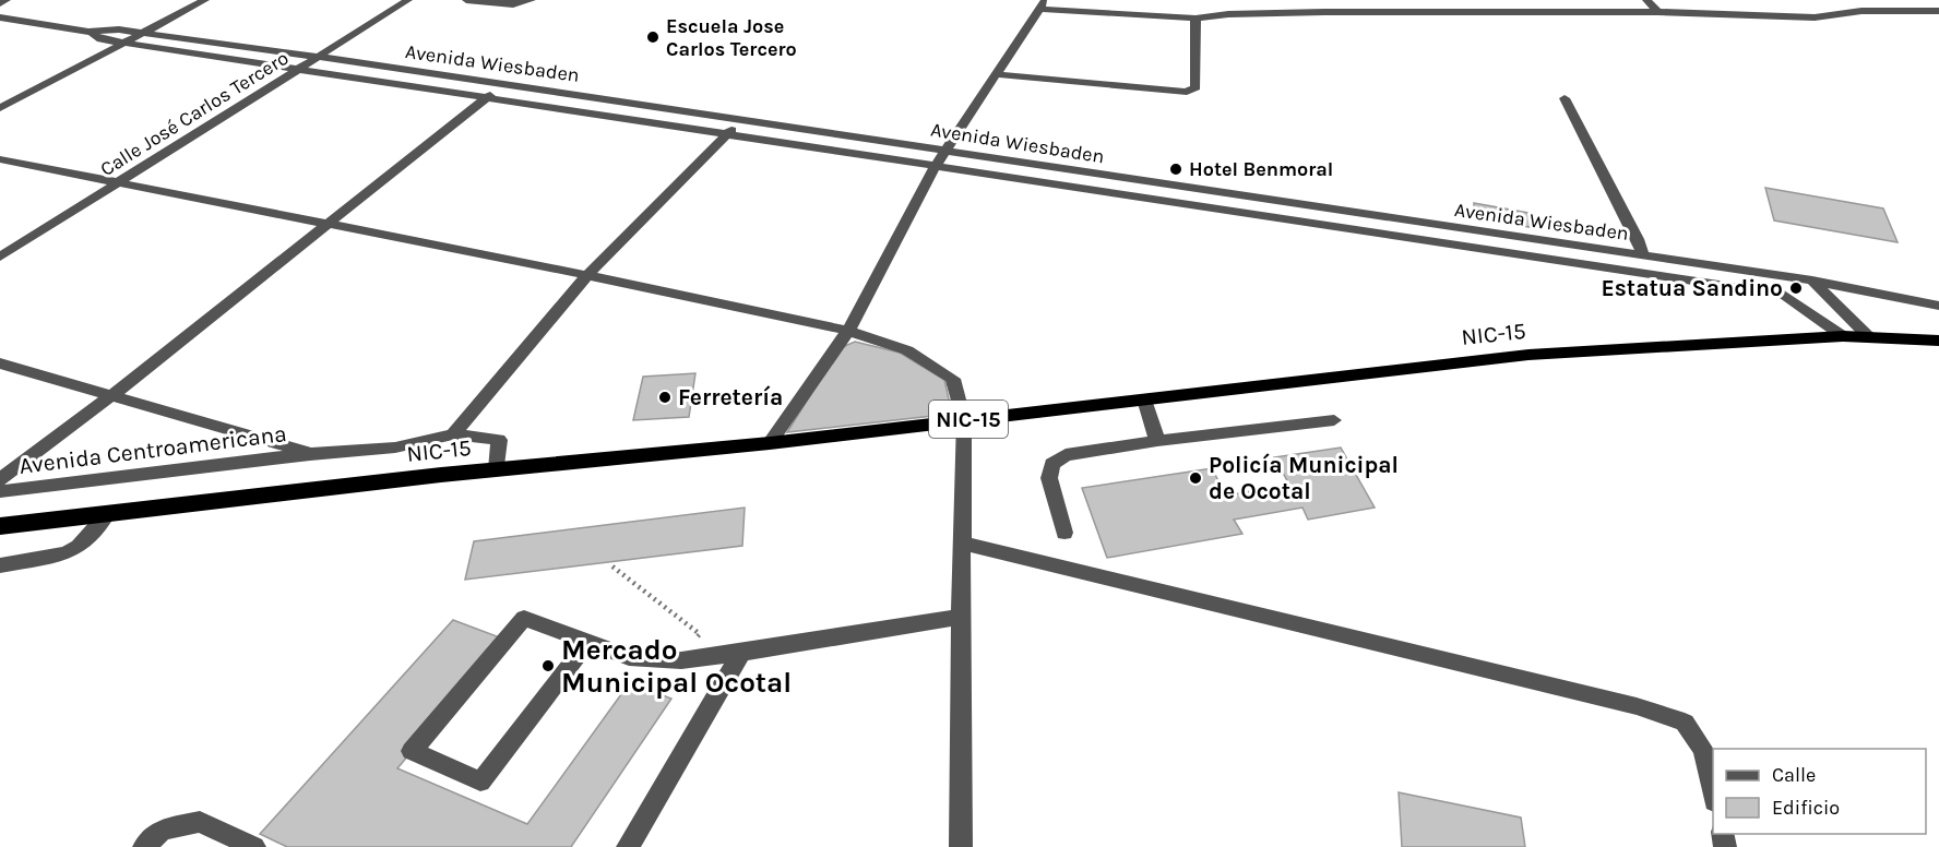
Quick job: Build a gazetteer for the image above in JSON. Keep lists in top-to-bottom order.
{
  "streets": {
    "highway": ["NIC-15"],
    "street": ["Avenida Wiesbaden", "Calle José Carlos Tercero", "Avenida Centroamericana"]
  },
  "crossings": [
    ["Avenida Wiesbaden", "Calle José Carlos Tercero"],
    ["Avenida Wiesbaden", "NIC-15"],
    ["NIC-15", "Avenida Centroamericana"]
  ],
  "places": [
    "Escuela Jose Carlos Tercero",
    "Hotel Benmoral",
    "Estatua Sandino",
    "Ferretería",
    "Policía Municipal de Ocotal",
    "Mercado Municipal Ocotal"
  ],
  "legend": ["Calle", "Edificio"]
}
